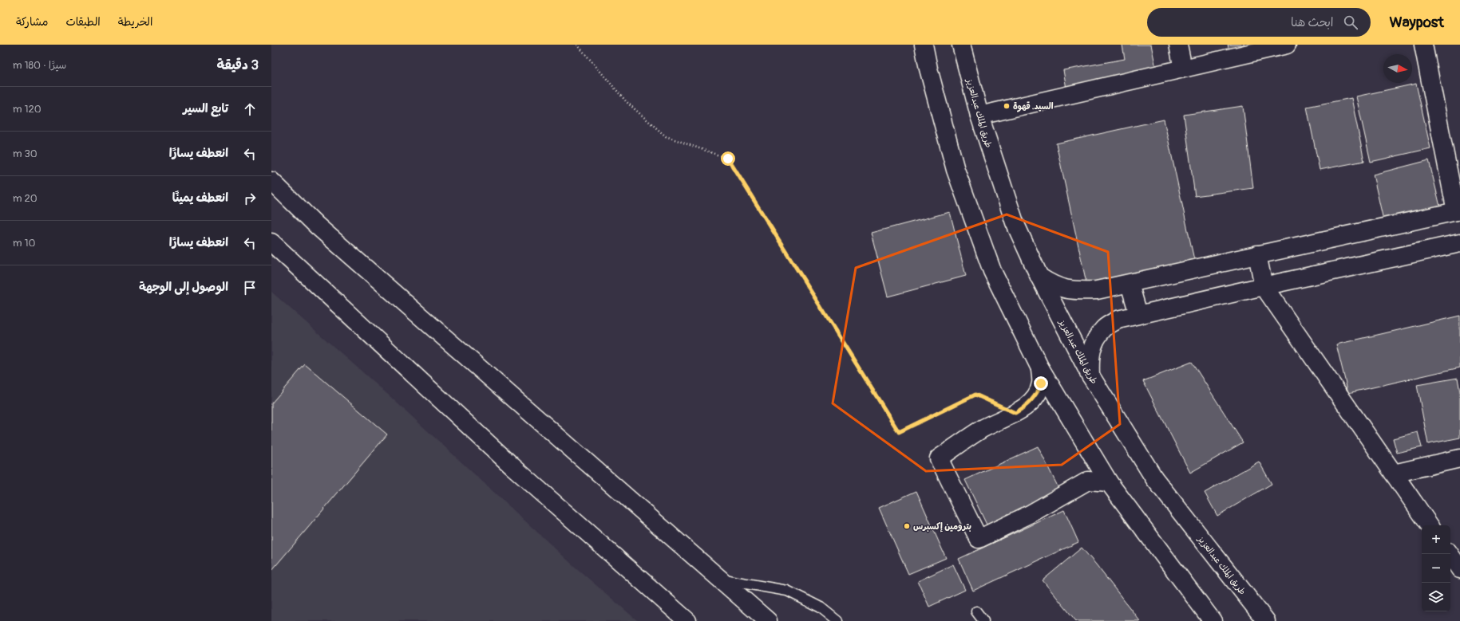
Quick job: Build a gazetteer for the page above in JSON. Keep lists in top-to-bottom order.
{
  "streets": {
    "main road": ["طريق الملك عبدالعزيز"]
  },
  "places": ["السيد. قهوة", "بترومين إكسبرس"],
  "north": "right",
  "page": {
    "header": "Waypost",
    "search": "ابحث هنا",
    "nav": ["الخريطة", "الطبقات", "مشاركة"],
    "heading": ["3 دقيقة", "سيرًا · 180 m"],
    "list": [
      ["تابع السير", "120 m"],
      ["انعطف يسارًا", "30 m"],
      ["انعطف يمينًا", "20 m"],
      ["انعطف يسارًا", "10 m"],
      "الوصول إلى الوجهة"
    ],
    "map_buttons": ["+", "−"]
  }
}
